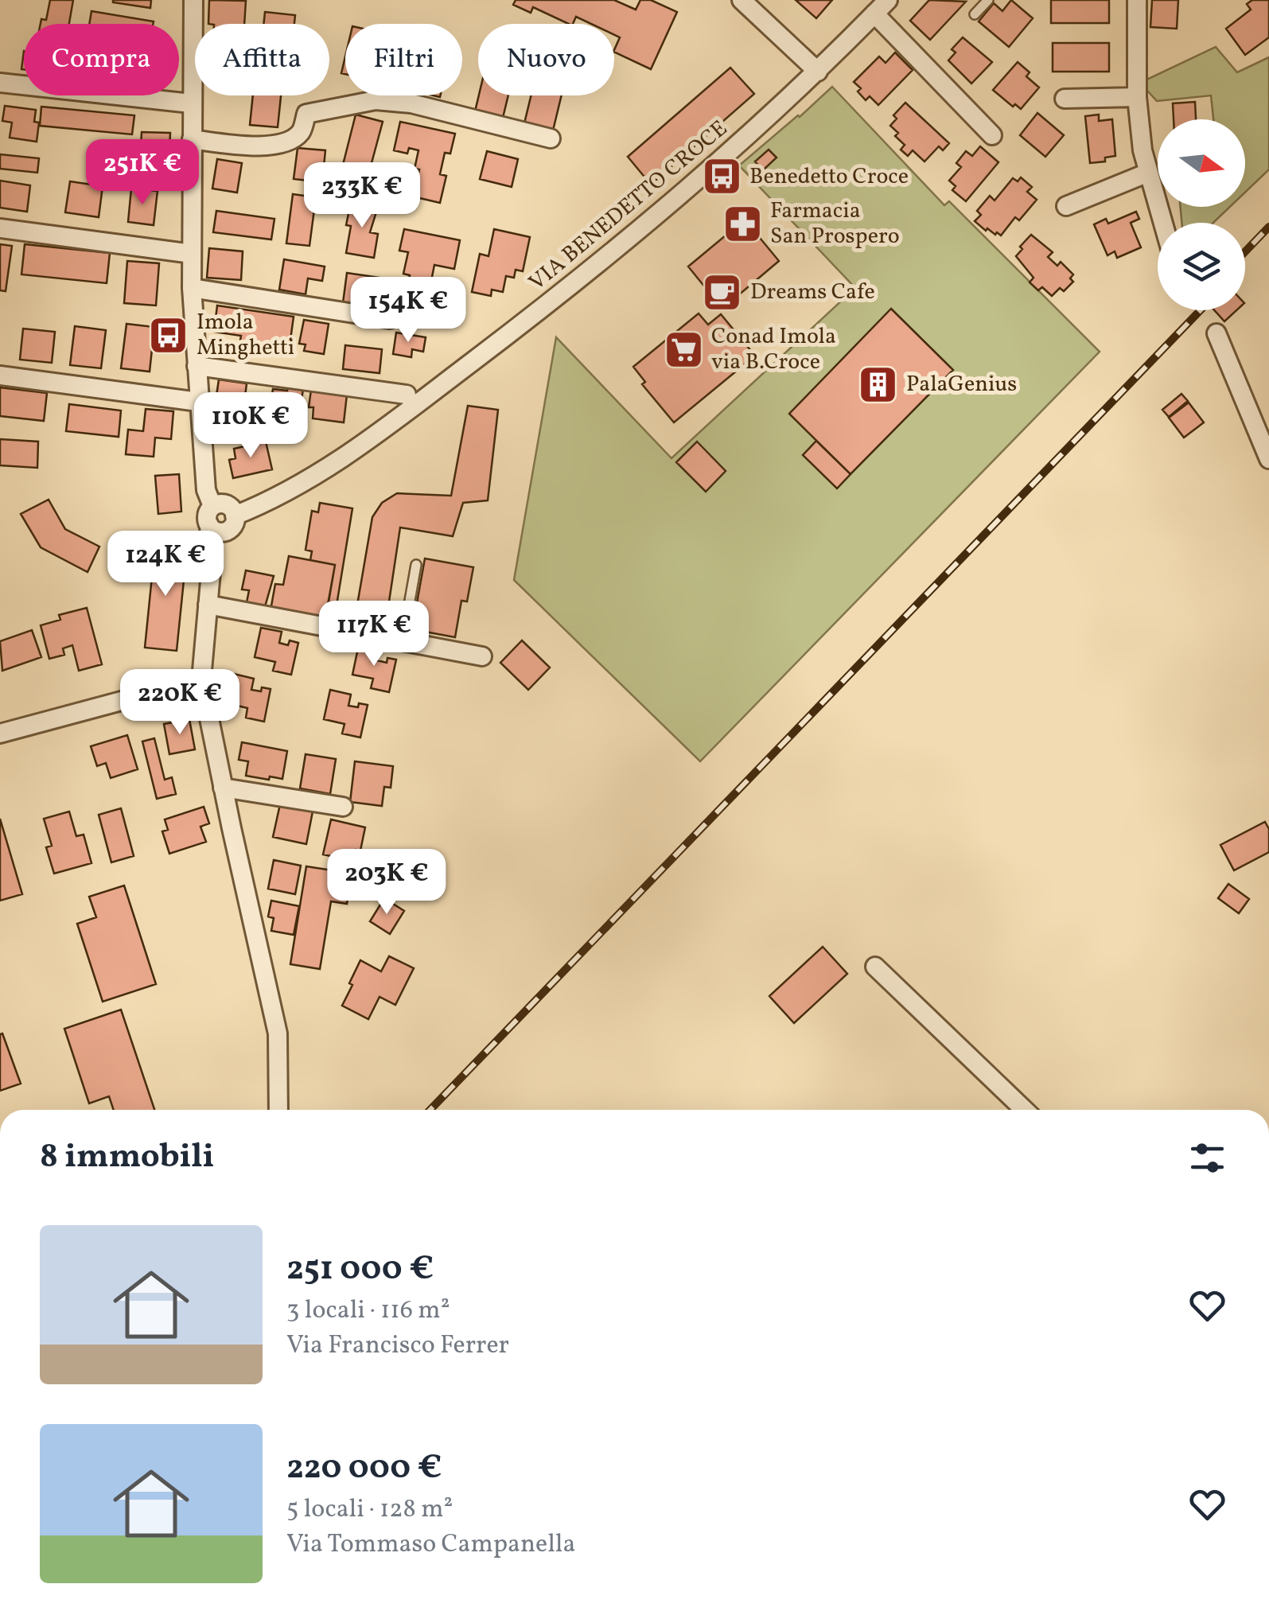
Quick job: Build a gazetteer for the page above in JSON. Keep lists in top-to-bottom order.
{
  "streets": {
    "street": ["VIA BENEDETTO CROCE"]
  },
  "places": {
    "bus stop": ["Benedetto Croce", "Imola Minghetti"],
    "pharmacy": ["Farmacia San Prospero"],
    "cafe": ["Dreams Cafe"],
    "supermarket": ["Conad Imola via B.Croce"],
    "building": ["PalaGenius"]
  },
  "north": "right",
  "page": {
    "chip": [
      "Compra",
      "Affitta",
      "Filtri",
      "Nuovo"
    ],
    "price": [
      "251K €",
      "233K €",
      "154K €",
      "110K €",
      "124K €",
      "117K €",
      "220K €",
      "203K €"
    ],
    "heading": "8 immobili",
    "list": [
      {
        "name": "251 000 €",
        "note": "3 locali · 116 m² · Via Francisco Ferrer"
      },
      {
        "name": "220 000 €",
        "note": "5 locali · 128 m² · Via Tommaso Campanella"
      }
    ]
  }
}
